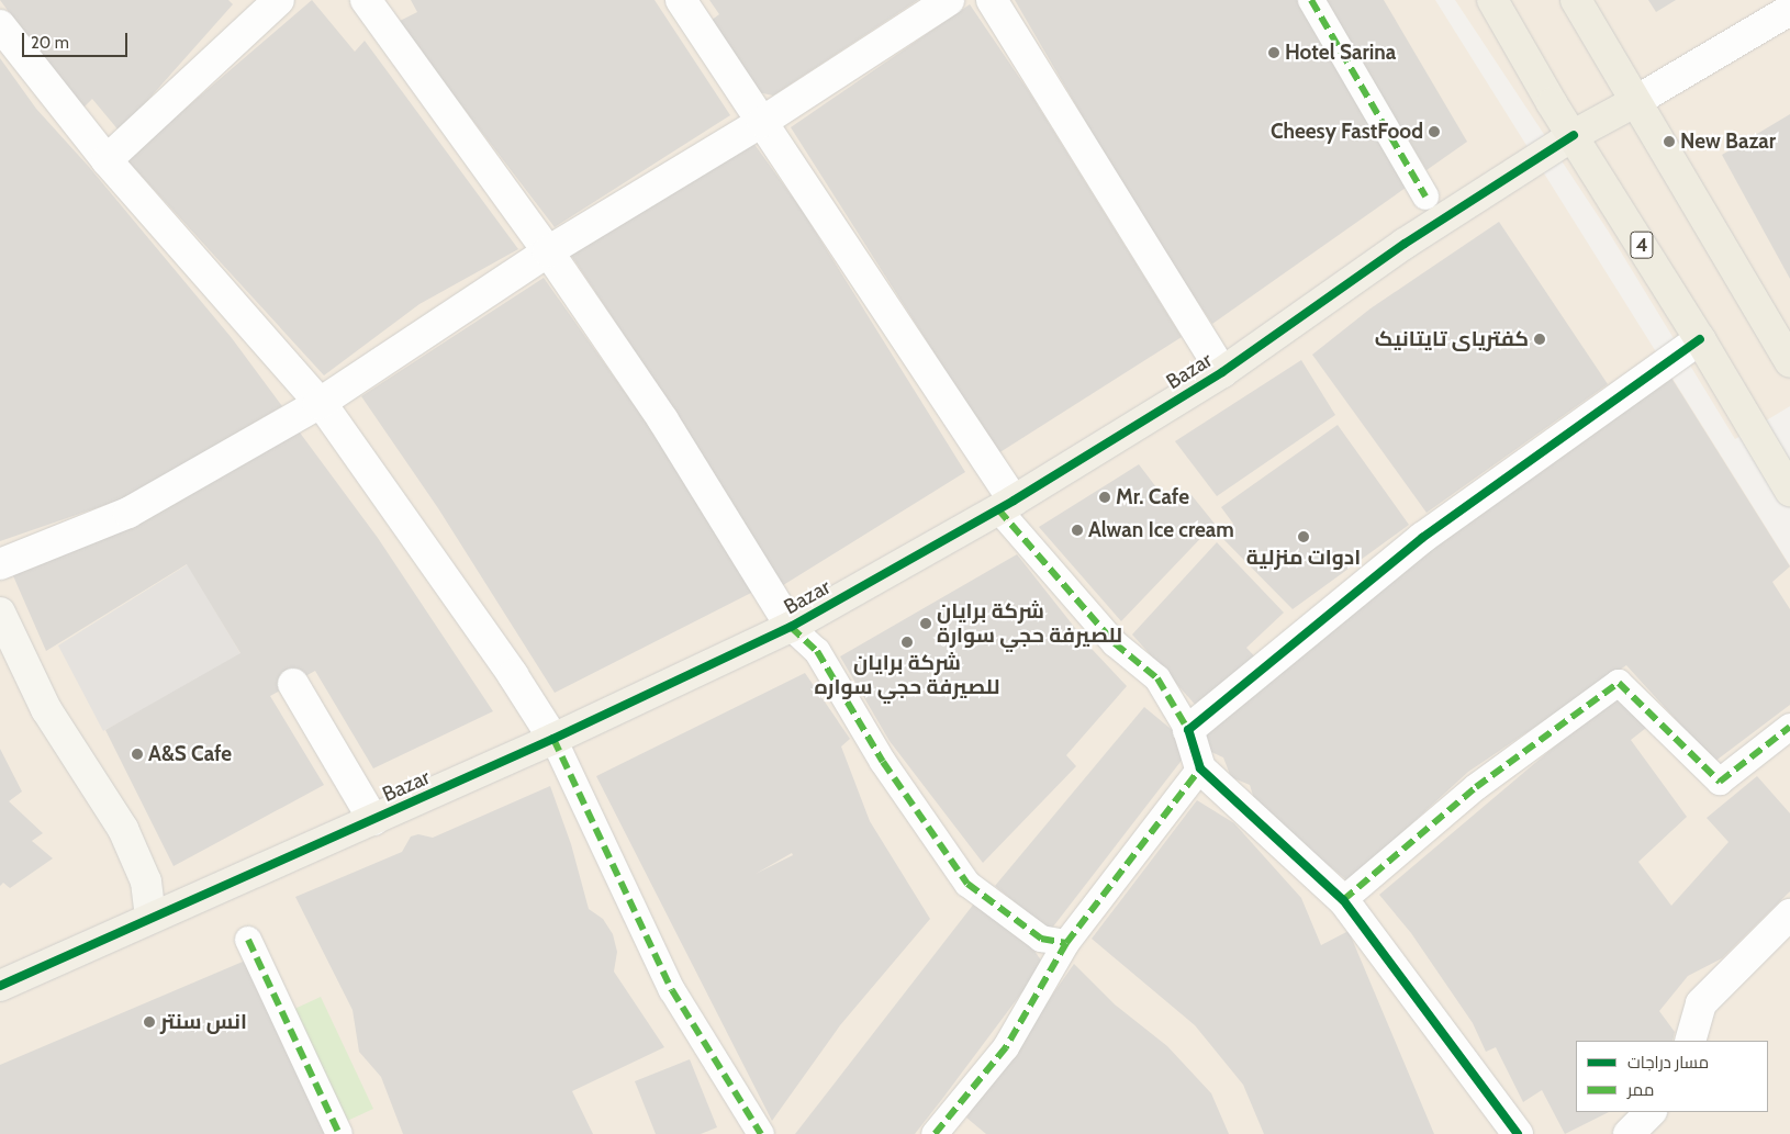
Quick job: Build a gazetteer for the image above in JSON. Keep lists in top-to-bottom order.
{
  "streets": {
    "highway": ["4"],
    "main road": ["Bazar"]
  },
  "crossings": [
    ["4", "Bazar"]
  ],
  "places": [
    "Hotel Sarina",
    "Cheesy FastFood",
    "New Bazar",
    "کفتریای تایتانیک",
    "Mr. Cafe",
    "Alwan Ice cream",
    "ادوات منزلية",
    "شركة برايان للصيرفة حجي سوارة",
    "شركة برايان للصيرفة حجي سواره",
    "A&S Cafe",
    "انس سنتر"
  ],
  "legend": ["مسار دراجات", "ممر"],
  "scale_bar": "20 m"
}
